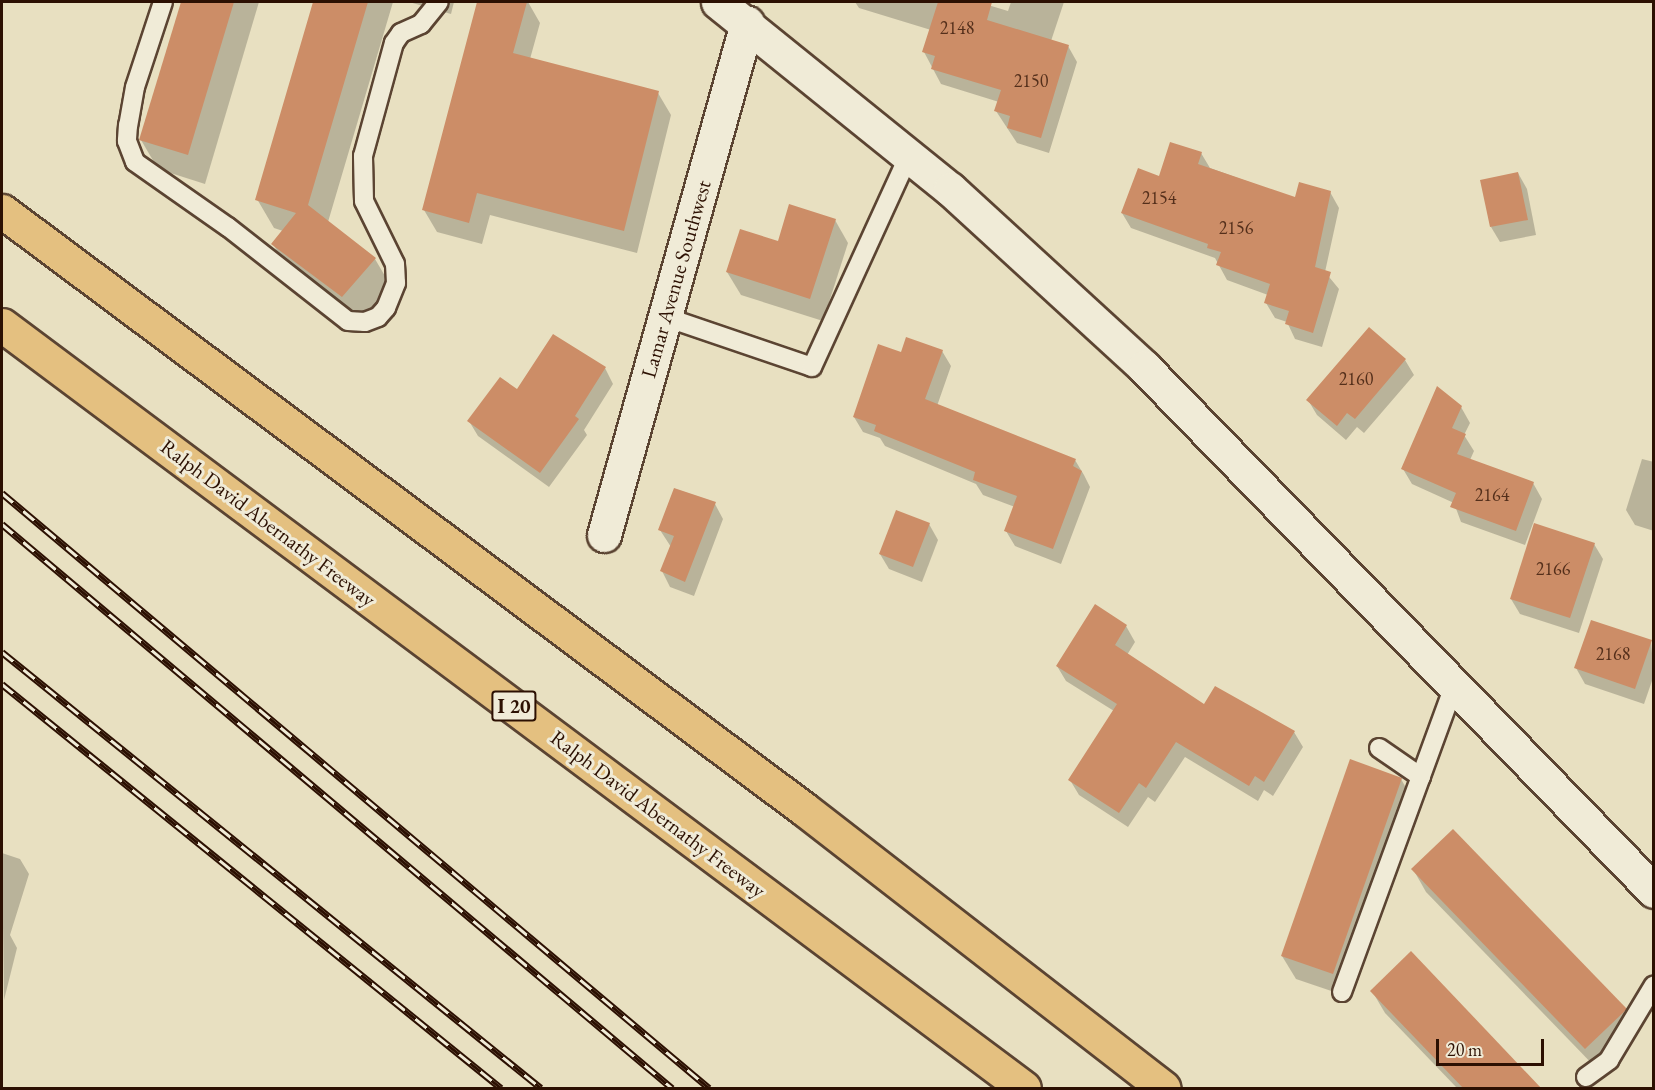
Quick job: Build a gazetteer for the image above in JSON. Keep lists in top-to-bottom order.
{
  "streets": {
    "highway": ["Ralph David Abernathy Freeway", "I 20"],
    "main road": ["Lamar Avenue Southwest"]
  },
  "house_numbers": [
    "2148",
    "2150",
    "2154",
    "2156",
    "2160",
    "2164",
    "2166",
    "2168"
  ],
  "scale_bar": "20 m"
}
